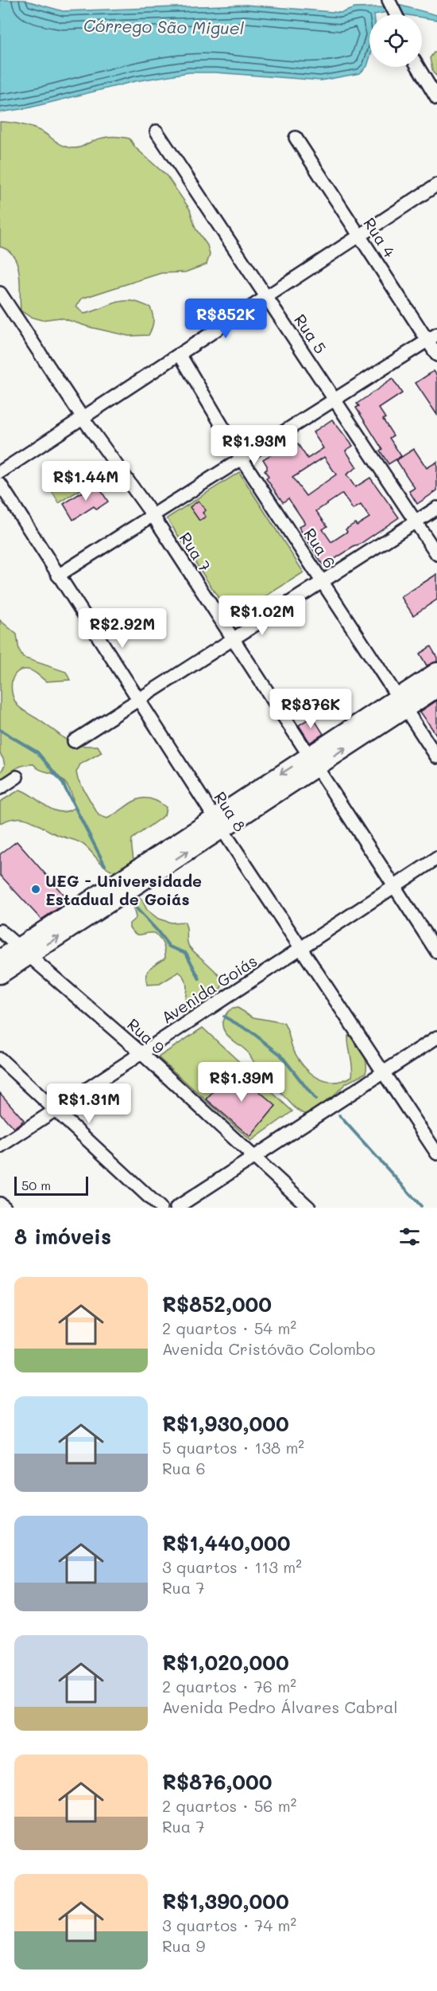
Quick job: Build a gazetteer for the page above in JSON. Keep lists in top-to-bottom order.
{
  "streets": {
    "street": [
      "Rua 4",
      "Rua 5",
      "Rua 6",
      "Rua 7",
      "Rua 8",
      "Avenida Goiás",
      "Rua 9"
    ]
  },
  "crossings": [
    ["Rua 7", "Avenida Goiás"],
    ["Rua 8", "Avenida Goiás"],
    ["Avenida Goiás", "Rua 9"]
  ],
  "water": ["Córrego São Miguel"],
  "places": ["UEG - Universidade Estadual de Goiás"],
  "scale_bar": "50 m",
  "page": {
    "price": [
      "R$852K",
      "R$1.93M",
      "R$1.44M",
      "R$1.02M",
      "R$2.92M",
      "R$876K",
      "R$1.39M",
      "R$1.31M"
    ],
    "scale": "50 m",
    "heading": "8 imóveis",
    "list": [
      {
        "name": "R$852,000",
        "note": "2 quartos · 54 m² · Avenida Cristóvão Colombo"
      },
      {
        "name": "R$1,930,000",
        "note": "5 quartos · 138 m² · Rua 6"
      },
      {
        "name": "R$1,440,000",
        "note": "3 quartos · 113 m² · Rua 7"
      },
      {
        "name": "R$1,020,000",
        "note": "2 quartos · 76 m² · Avenida Pedro Álvares Cabral"
      },
      {
        "name": "R$876,000",
        "note": "2 quartos · 56 m² · Rua 7"
      },
      {
        "name": "R$1,390,000",
        "note": "3 quartos · 74 m² · Rua 9"
      }
    ]
  }
}
